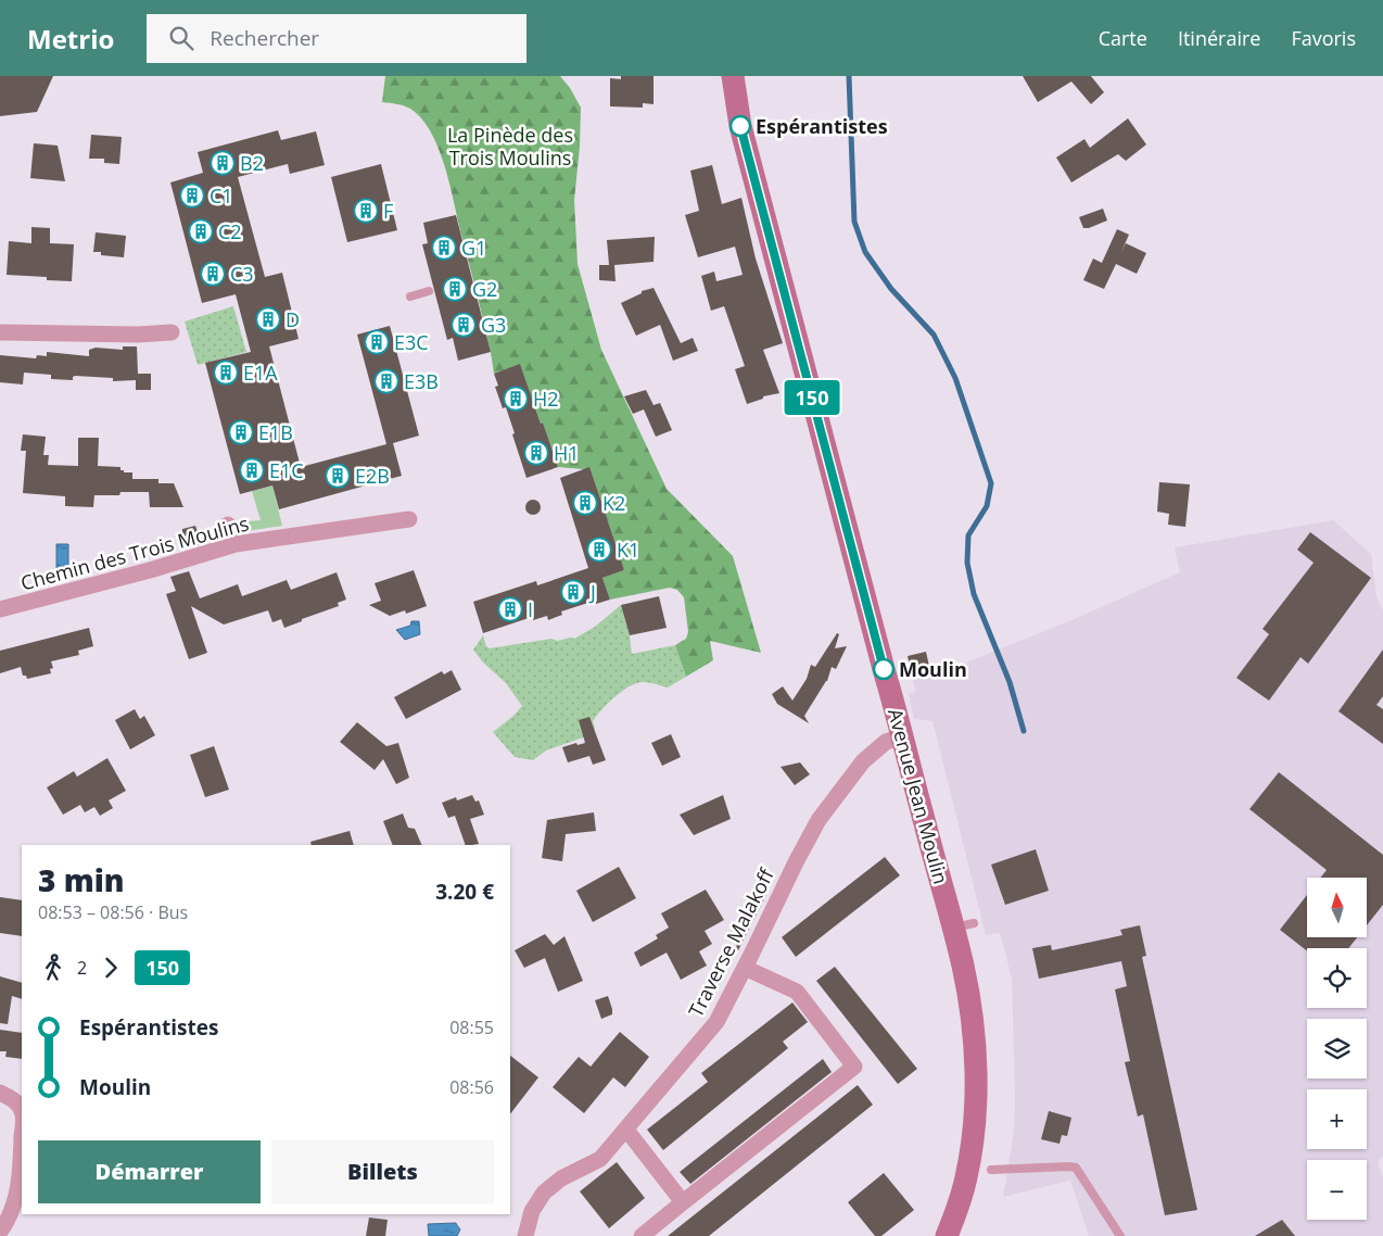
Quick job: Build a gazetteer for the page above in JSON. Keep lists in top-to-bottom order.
{
  "streets": {
    "main road": ["Avenue Jean Moulin"],
    "street": ["Chemin des Trois Moulins", "Traverse Malakoff"]
  },
  "crossings": [
    ["Avenue Jean Moulin", "Traverse Malakoff"]
  ],
  "parks": ["La Pinède des Trois Moulins"],
  "places": {
    "other": ["Espérantistes", "Moulin"],
    "building": [
      "B2",
      "C1",
      "F",
      "C2",
      "G1",
      "C3",
      "G2",
      "D",
      "G3",
      "E3C",
      "E1A",
      "E3B",
      "H2",
      "E1B",
      "H1",
      "E1C",
      "E2B",
      "K2",
      "K1",
      "J",
      "I"
    ]
  },
  "lines": ["bus line 150"],
  "north": "top",
  "page": {
    "header": "Metrio",
    "search": "Rechercher",
    "nav": ["Carte", "Itinéraire", "Favoris"],
    "on_map": "150",
    "heading": ["3 min", "08:53 – 08:56 · Bus", "3.20 €"],
    "map_buttons": ["+", "−"],
    "legs": ["2", "150"],
    "list": [
      {
        "name": "Espérantistes",
        "value": "08:55"
      },
      {
        "name": "Moulin",
        "value": "08:56"
      }
    ],
    "buttons": ["Démarrer", "Billets"]
  }
}
